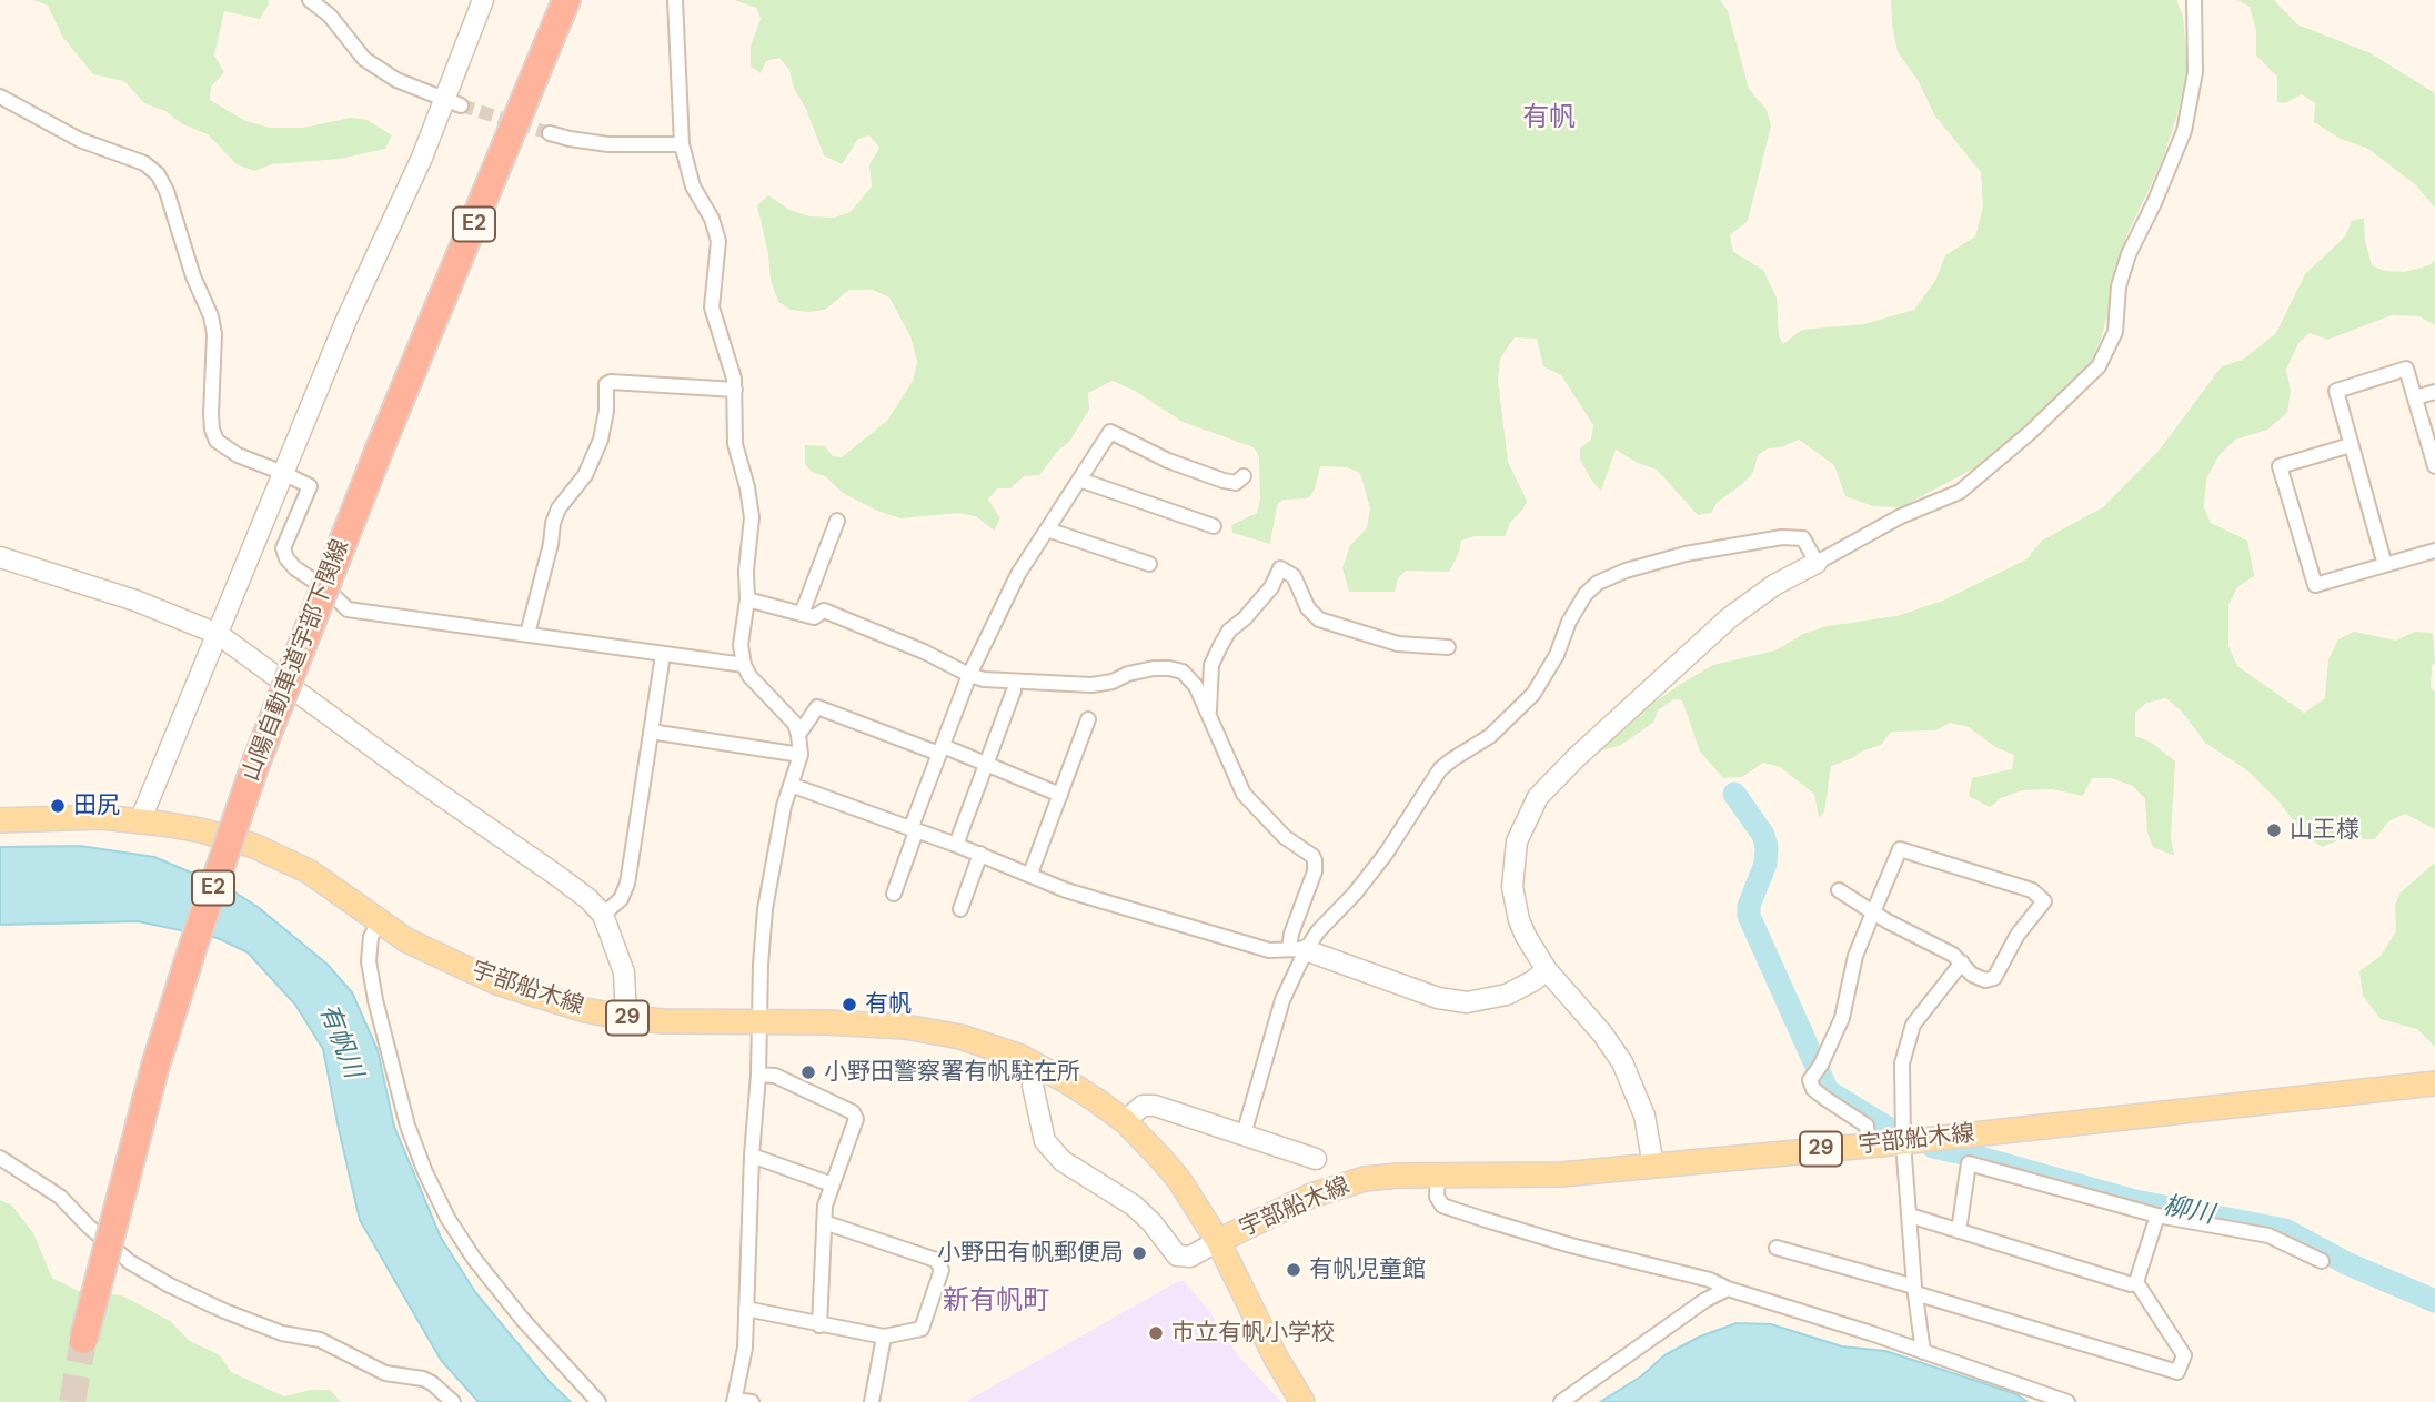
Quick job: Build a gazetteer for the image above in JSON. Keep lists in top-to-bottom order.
{
  "streets": {
    "highway": ["E2", "山陽自動車道宇部下関線"],
    "main road": ["宇部船木線", "29"]
  },
  "districts": ["有帆", "新有帆町"],
  "water": ["有帆川", "柳川"],
  "places": [
    "田尻",
    "山王様",
    "有帆",
    "小野田警察署有帆駐在所",
    "小野田有帆郵便局",
    "有帆児童館",
    "市立有帆小学校"
  ]
}
